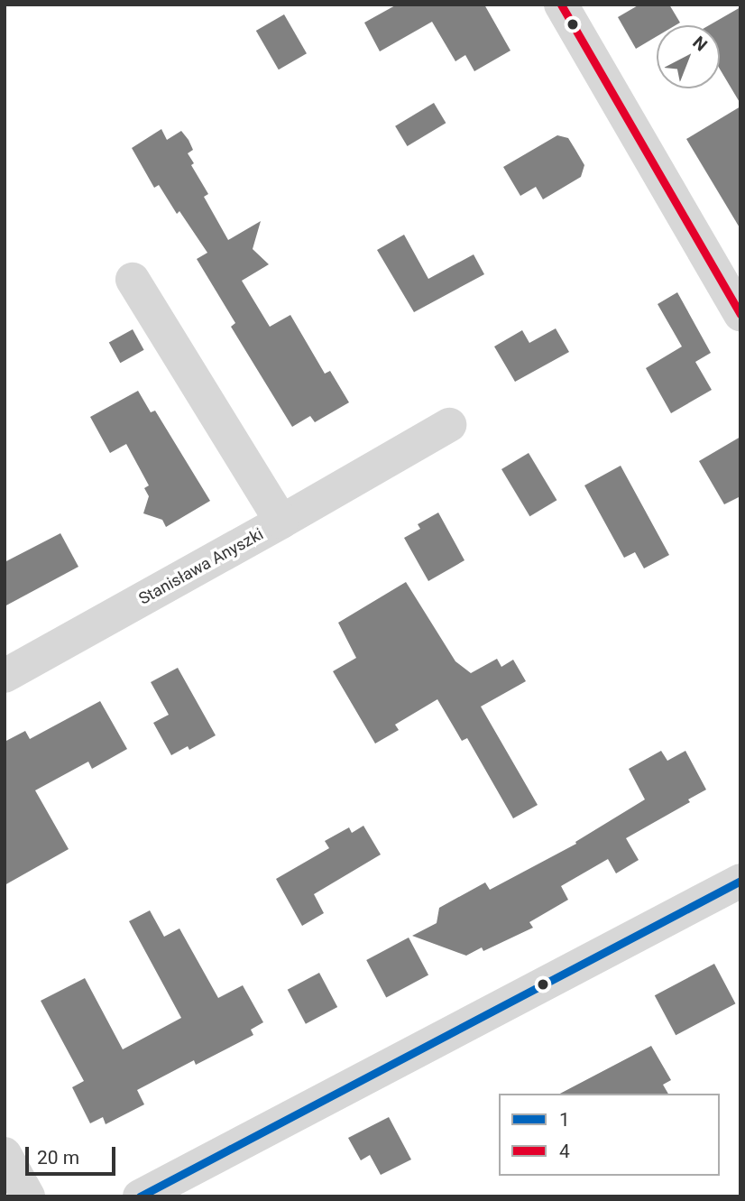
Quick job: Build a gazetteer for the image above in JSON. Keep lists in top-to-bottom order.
{
  "streets": {
    "street": ["Stanisława Anyszki"]
  },
  "lines": ["transit line 4", "transit line 1"],
  "legend": ["1", "4"],
  "scale_bar": "20 m",
  "north": "top right"
}
